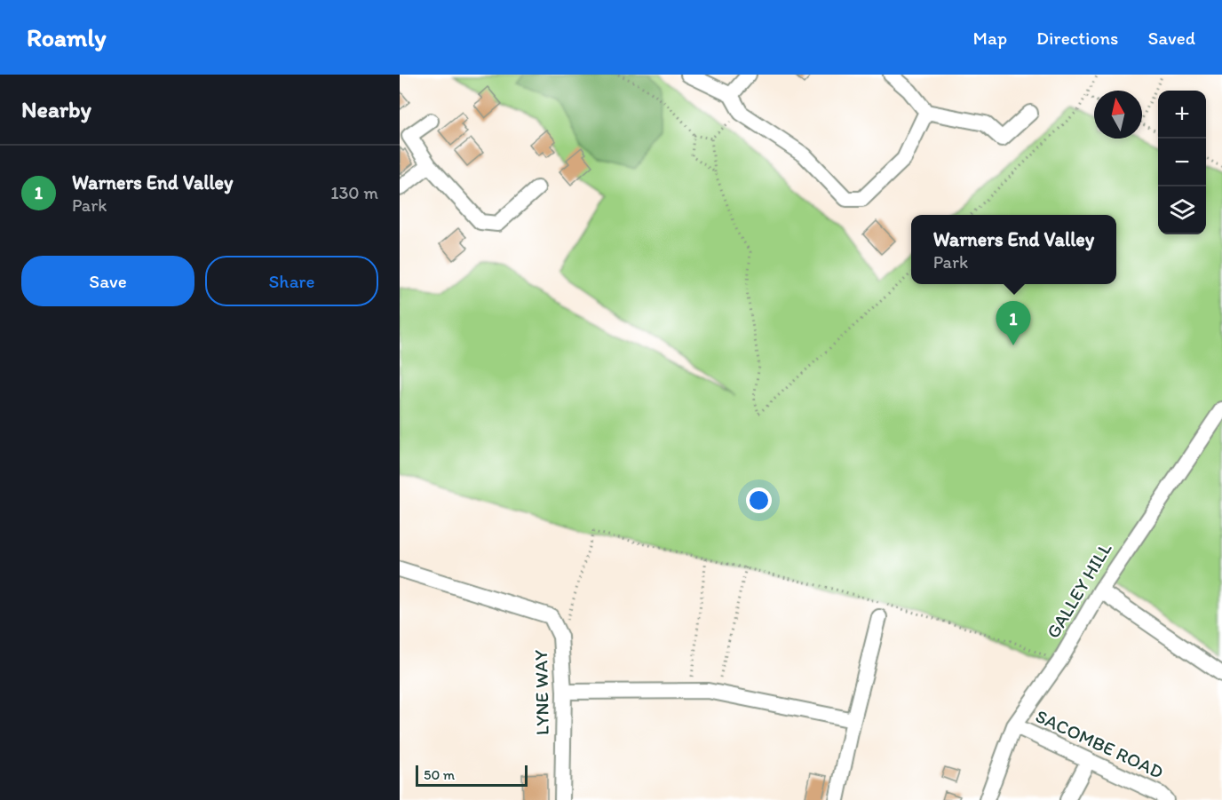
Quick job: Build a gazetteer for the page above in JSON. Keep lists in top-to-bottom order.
{
  "streets": {
    "street": ["GALLEY HILL", "LYNE WAY", "SACOMBE ROAD"]
  },
  "crossings": [
    ["GALLEY HILL", "SACOMBE ROAD"]
  ],
  "scale_bar": "50 m",
  "north": "top",
  "page": {
    "header": "Roamly",
    "nav": ["Map", "Directions", "Saved"],
    "heading": "Nearby",
    "map_buttons": ["+", "−"],
    "list": [
      {
        "mark": "1",
        "name": "Warners End Valley",
        "note": "Park",
        "value": "130 m"
      }
    ],
    "popup": ["Warners End Valley", "Park"],
    "buttons": ["Save", "Share"],
    "pins": "1",
    "scale": "50 m"
  }
}
